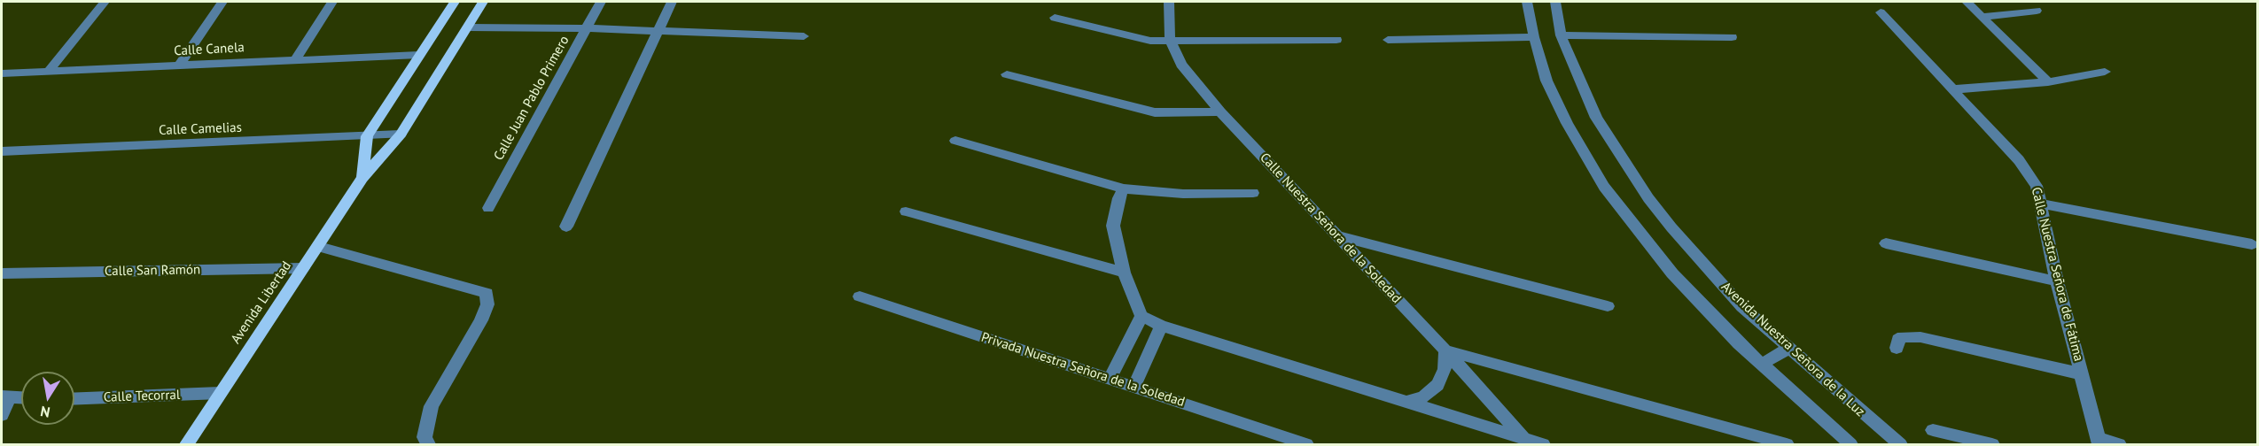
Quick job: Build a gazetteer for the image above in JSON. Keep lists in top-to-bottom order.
{
  "streets": {
    "main road": ["Avenida Libertad"],
    "street": [
      "Calle Canela",
      "Calle Juan Pablo Primero",
      "Calle Camelias",
      "Calle Nuestra Señora de la Soledad",
      "Calle San Ramón",
      "Calle Nuestra Señora de Fátima",
      "Avenida Nuestra Señora de la Luz",
      "Privada Nuestra Señora de la Soledad",
      "Calle Tecorral"
    ]
  },
  "crossings": [
    ["Calle Canela", "Avenida Libertad"],
    ["Calle Camelias", "Avenida Libertad"],
    ["Calle San Ramón", "Avenida Libertad"],
    ["Avenida Libertad", "Calle Tecorral"]
  ],
  "north": "bottom"
}
